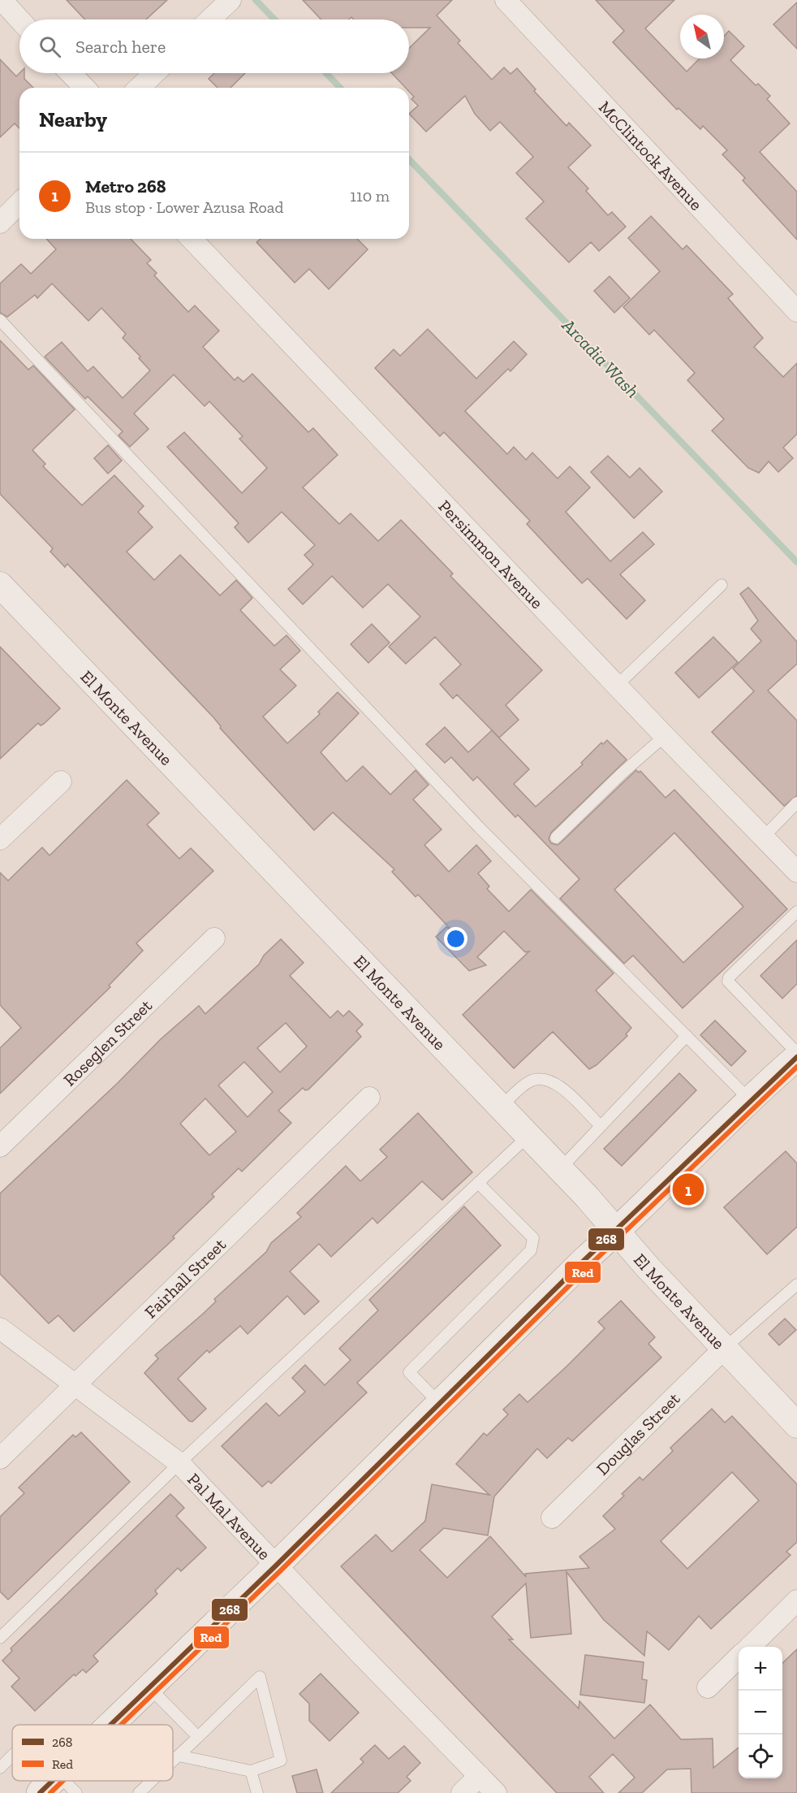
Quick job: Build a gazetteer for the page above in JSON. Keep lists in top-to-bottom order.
{
  "streets": {
    "street": [
      "McClintock Avenue",
      "Persimmon Avenue",
      "El Monte Avenue",
      "Roseglen Street",
      "Fairhall Street",
      "Douglas Street",
      "Pal Mal Avenue"
    ]
  },
  "crossings": [
    ["El Monte Avenue", "Douglas Street"],
    ["Fairhall Street", "Pal Mal Avenue"]
  ],
  "water": ["Arcadia Wash"],
  "lines": ["transit line 268", "transit line Red"],
  "legend": ["268", "Red"],
  "north": "top left",
  "page": {
    "search": "Search here",
    "heading": "Nearby",
    "list": [
      {
        "mark": "1",
        "name": "Metro 268",
        "note": "Bus stop · Lower Azusa Road",
        "value": "110 m"
      }
    ],
    "pins": "1",
    "map_buttons": ["+", "−"]
  }
}
